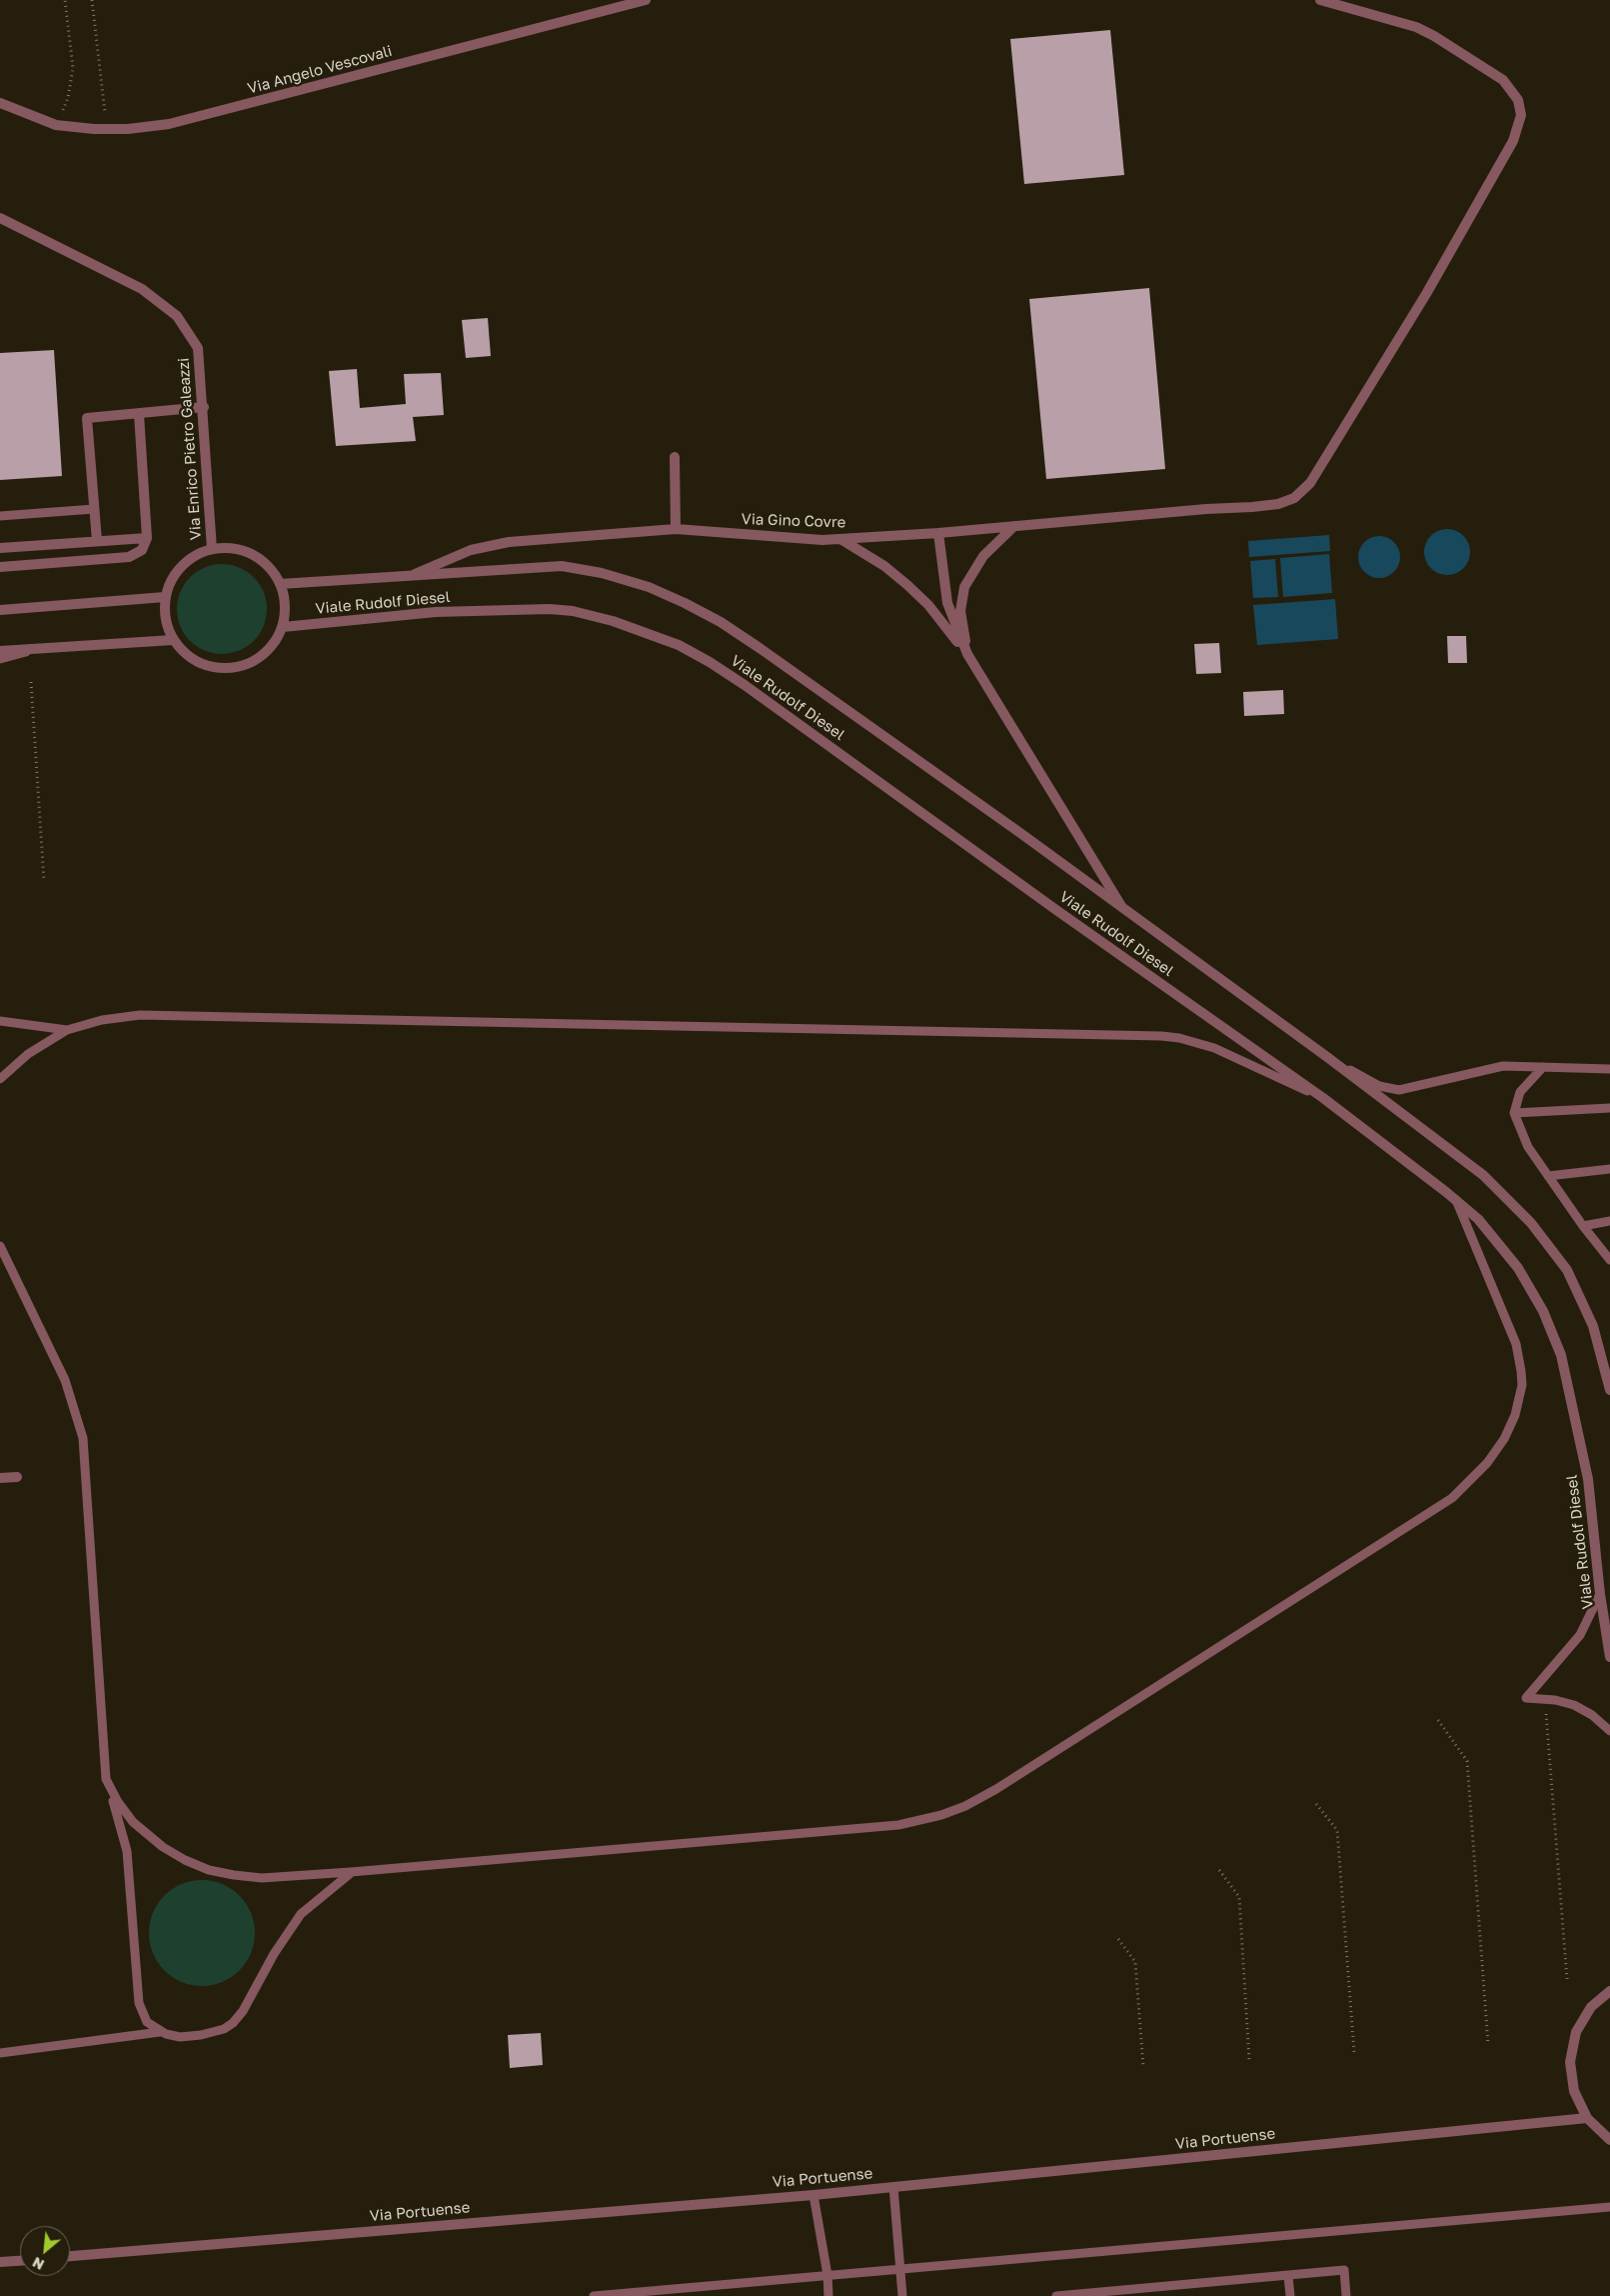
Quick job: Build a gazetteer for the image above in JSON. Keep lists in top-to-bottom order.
{
  "streets": {
    "street": [
      "Via Angelo Vescovali",
      "Via Enrico Pietro Galeazzi",
      "Via Gino Covre",
      "Viale Rudolf Diesel",
      "Via Portuense"
    ]
  },
  "crossings": [
    ["Via Enrico Pietro Galeazzi", "Viale Rudolf Diesel"],
    ["Via Gino Covre", "Viale Rudolf Diesel"]
  ],
  "north": "bottom left"
}
